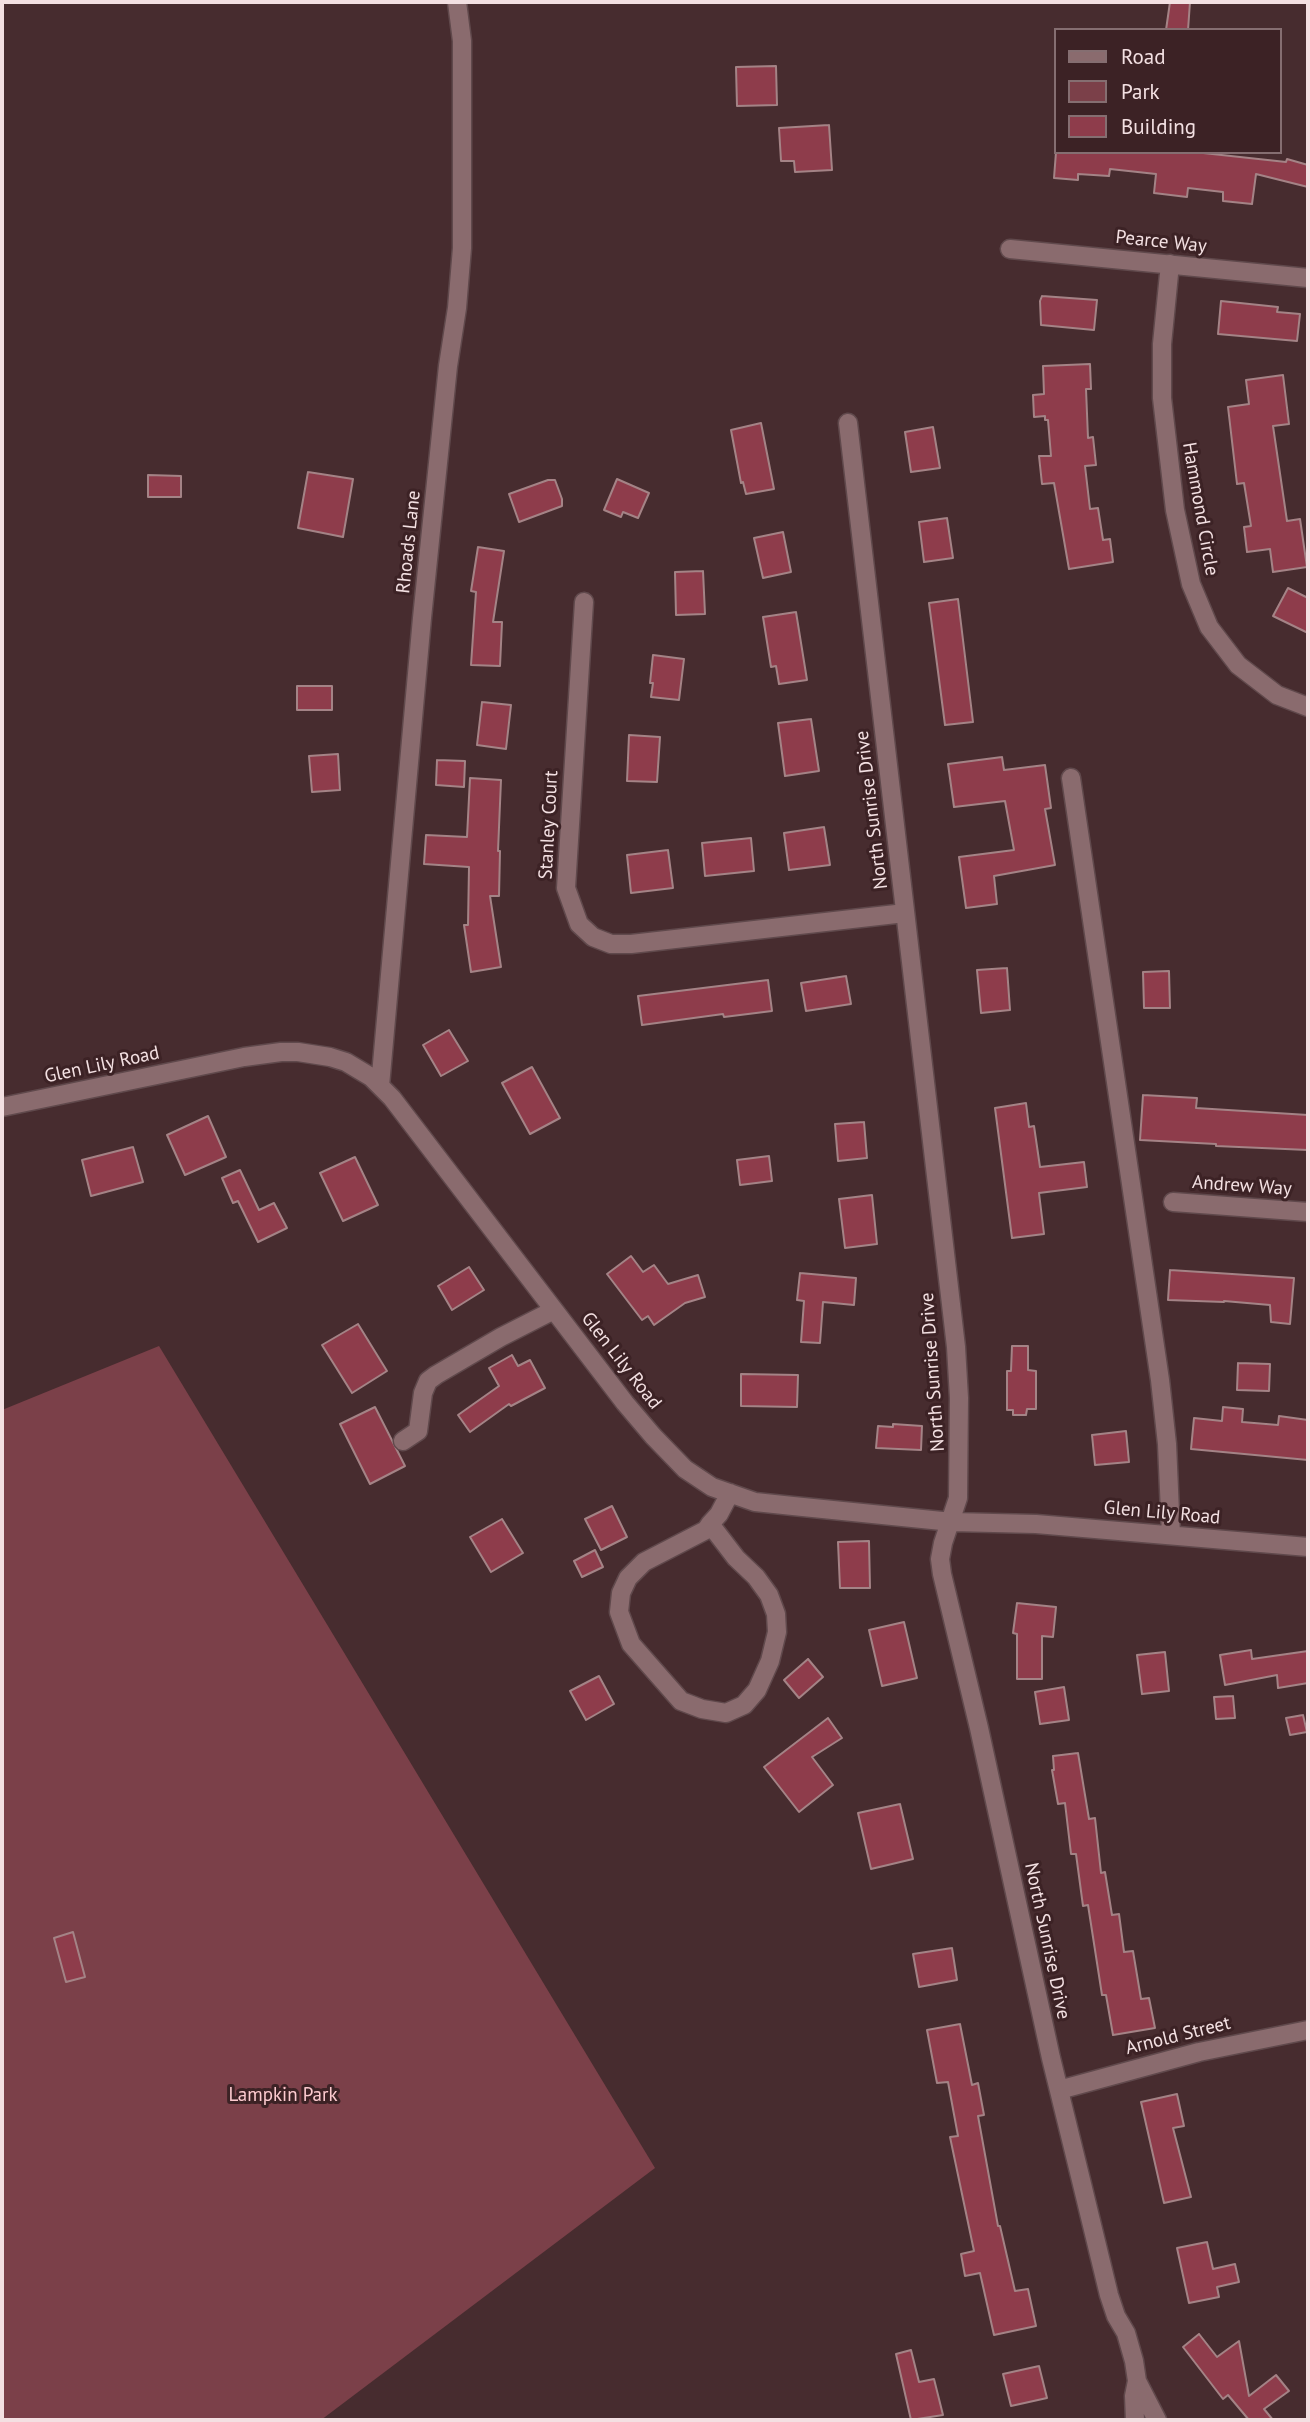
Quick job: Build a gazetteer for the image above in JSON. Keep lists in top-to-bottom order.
{
  "streets": {
    "street": [
      "Pearce Way",
      "Hammond Circle",
      "Rhoads Lane",
      "North Sunrise Drive",
      "Stanley Court",
      "Glen Lily Road",
      "Andrew Way",
      "Arnold Street"
    ]
  },
  "crossings": [
    ["Pearce Way", "Hammond Circle"],
    ["Rhoads Lane", "Glen Lily Road"],
    ["North Sunrise Drive", "Stanley Court"],
    ["North Sunrise Drive", "Glen Lily Road"],
    ["North Sunrise Drive", "Arnold Street"]
  ],
  "parks": ["Lampkin Park"],
  "legend": ["Road", "Park", "Building"]
}
